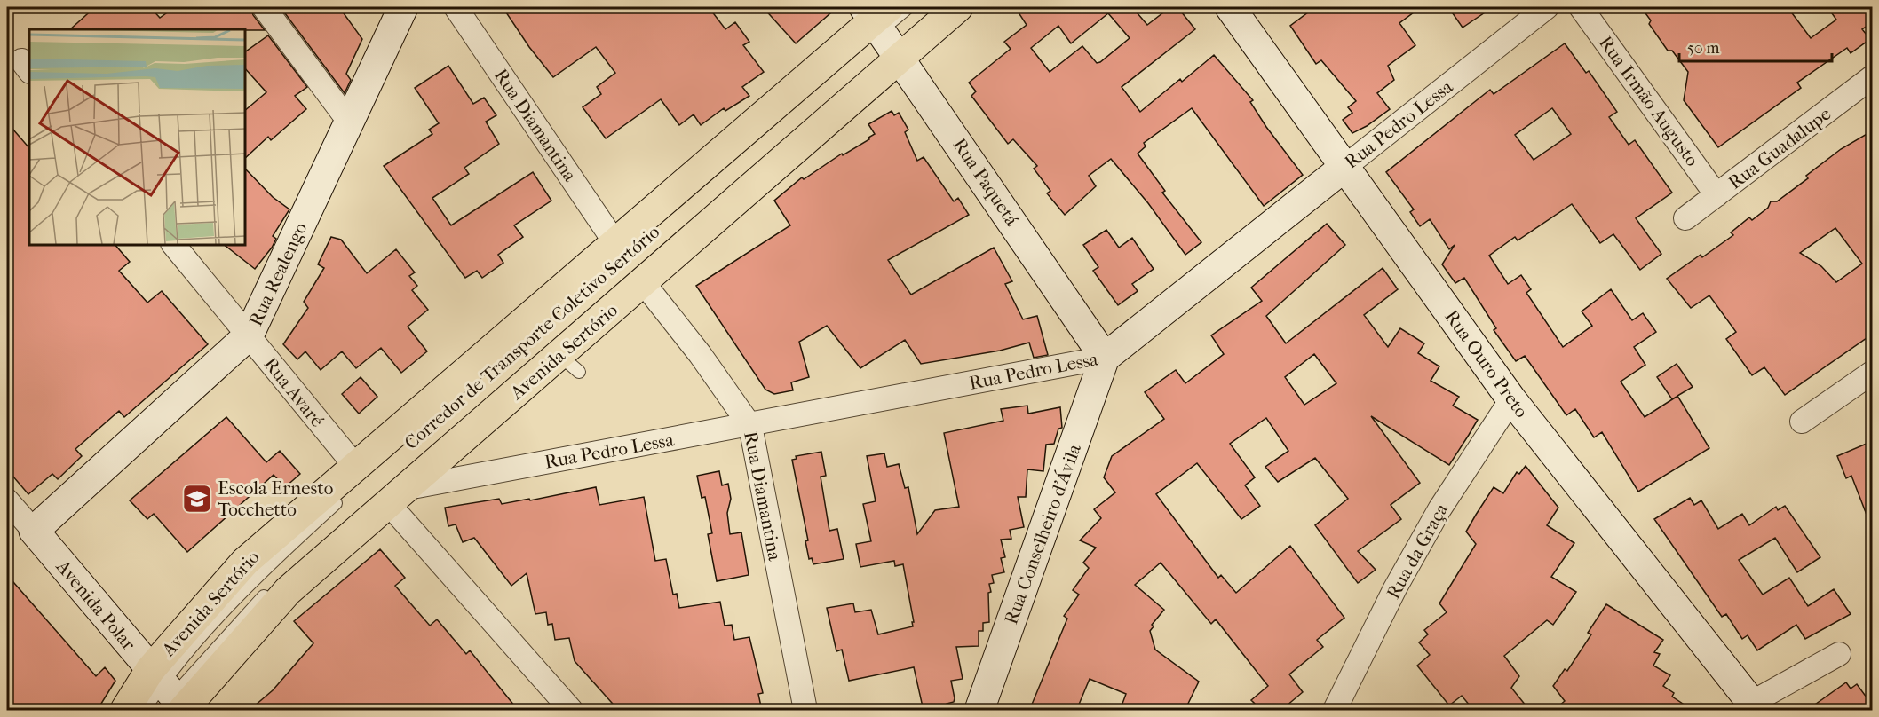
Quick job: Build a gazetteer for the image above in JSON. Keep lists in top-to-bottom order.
{
  "streets": {
    "main road": ["Avenida Sertório"],
    "street": [
      "Rua Irmão Augusto",
      "Rua Pedro Lessa",
      "Rua Diamantina",
      "Rua Guadalupe",
      "Rua Paquetá",
      "Rua Realengo",
      "Rua Ouro Preto",
      "Rua Avaré",
      "Rua Conselheiro d'Ávila",
      "Rua da Graça",
      "Avenida Polar"
    ],
    "lane": ["Corredor de Transporte Coletivo Sertório"]
  },
  "crossings": [
    ["Rua Irmão Augusto", "Rua Guadalupe"],
    ["Rua Pedro Lessa", "Rua Diamantina"],
    ["Rua Pedro Lessa", "Rua Paquetá"],
    ["Rua Pedro Lessa", "Corredor de Transporte Coletivo Sertório"],
    ["Rua Pedro Lessa", "Avenida Sertório"],
    ["Rua Pedro Lessa", "Rua Ouro Preto"],
    ["Rua Pedro Lessa", "Rua Conselheiro d'Ávila"],
    ["Rua Diamantina", "Corredor de Transporte Coletivo Sertório"],
    ["Rua Diamantina", "Avenida Sertório"],
    ["Rua Paquetá", "Avenida Sertório"],
    ["Rua Paquetá", "Rua Conselheiro d'Ávila"],
    ["Rua Realengo", "Rua Avaré"],
    ["Rua Realengo", "Avenida Polar"],
    ["Corredor de Transporte Coletivo Sertório", "Avenida Sertório"],
    ["Corredor de Transporte Coletivo Sertório", "Avenida Polar"],
    ["Avenida Sertório", "Rua Avaré"],
    ["Avenida Sertório", "Avenida Polar"],
    ["Rua Ouro Preto", "Rua da Graça"]
  ],
  "places": {
    "school or university": ["Escola Ernesto Tocchetto"]
  },
  "scale_bar": "50 m"
}
